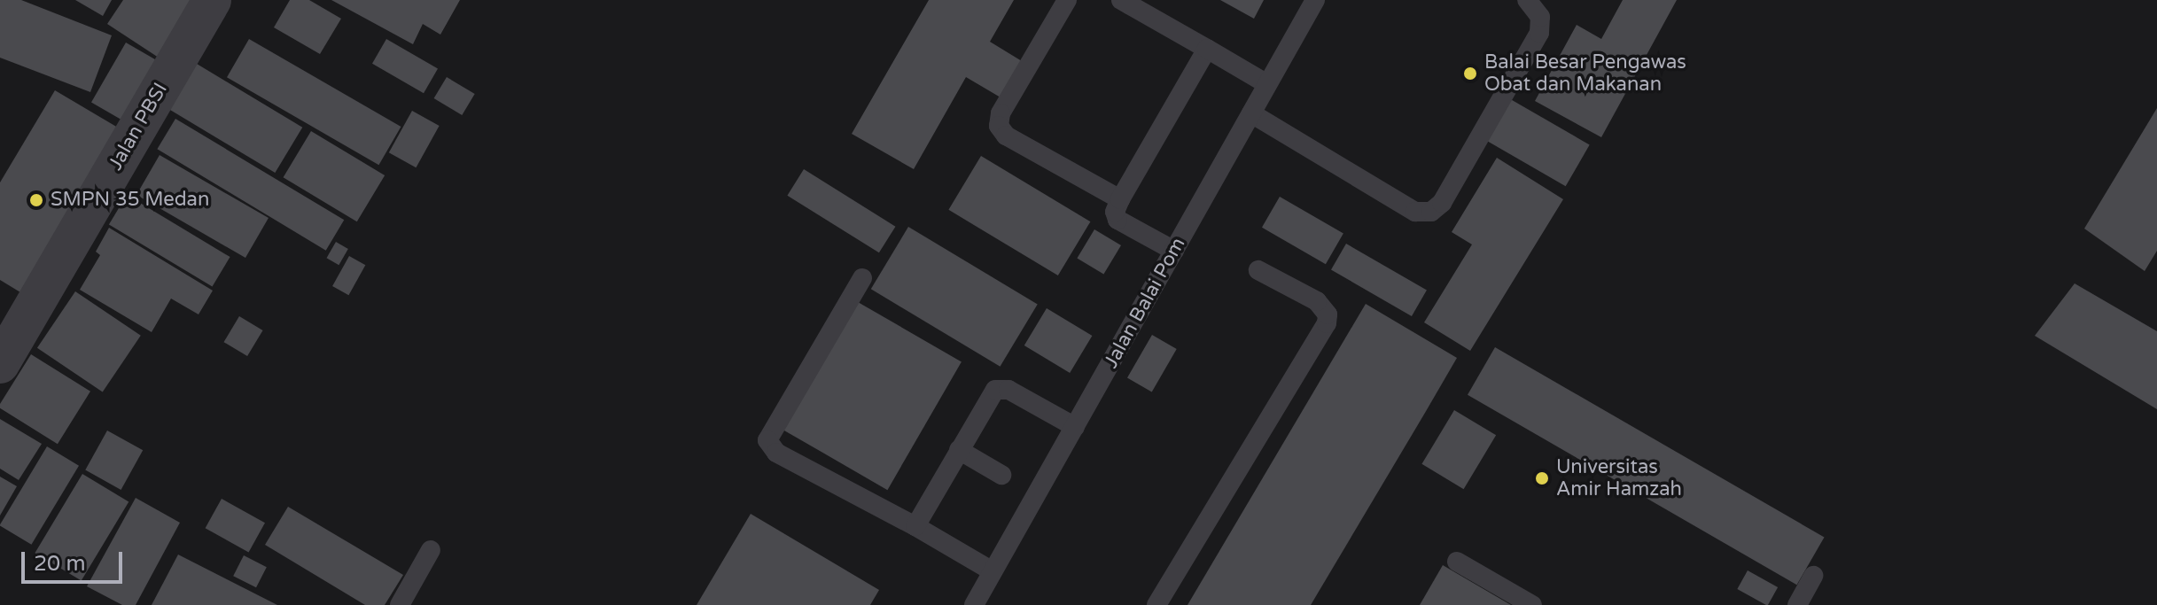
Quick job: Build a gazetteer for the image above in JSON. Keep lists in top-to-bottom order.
{
  "streets": {
    "street": ["Jalan PBSI"],
    "lane": ["Jalan Balai Pom"]
  },
  "places": ["Balai Besar Pengawas Obat dan Makanan", "SMPN 35 Medan", "Universitas Amir Hamzah"],
  "scale_bar": "20 m"
}
